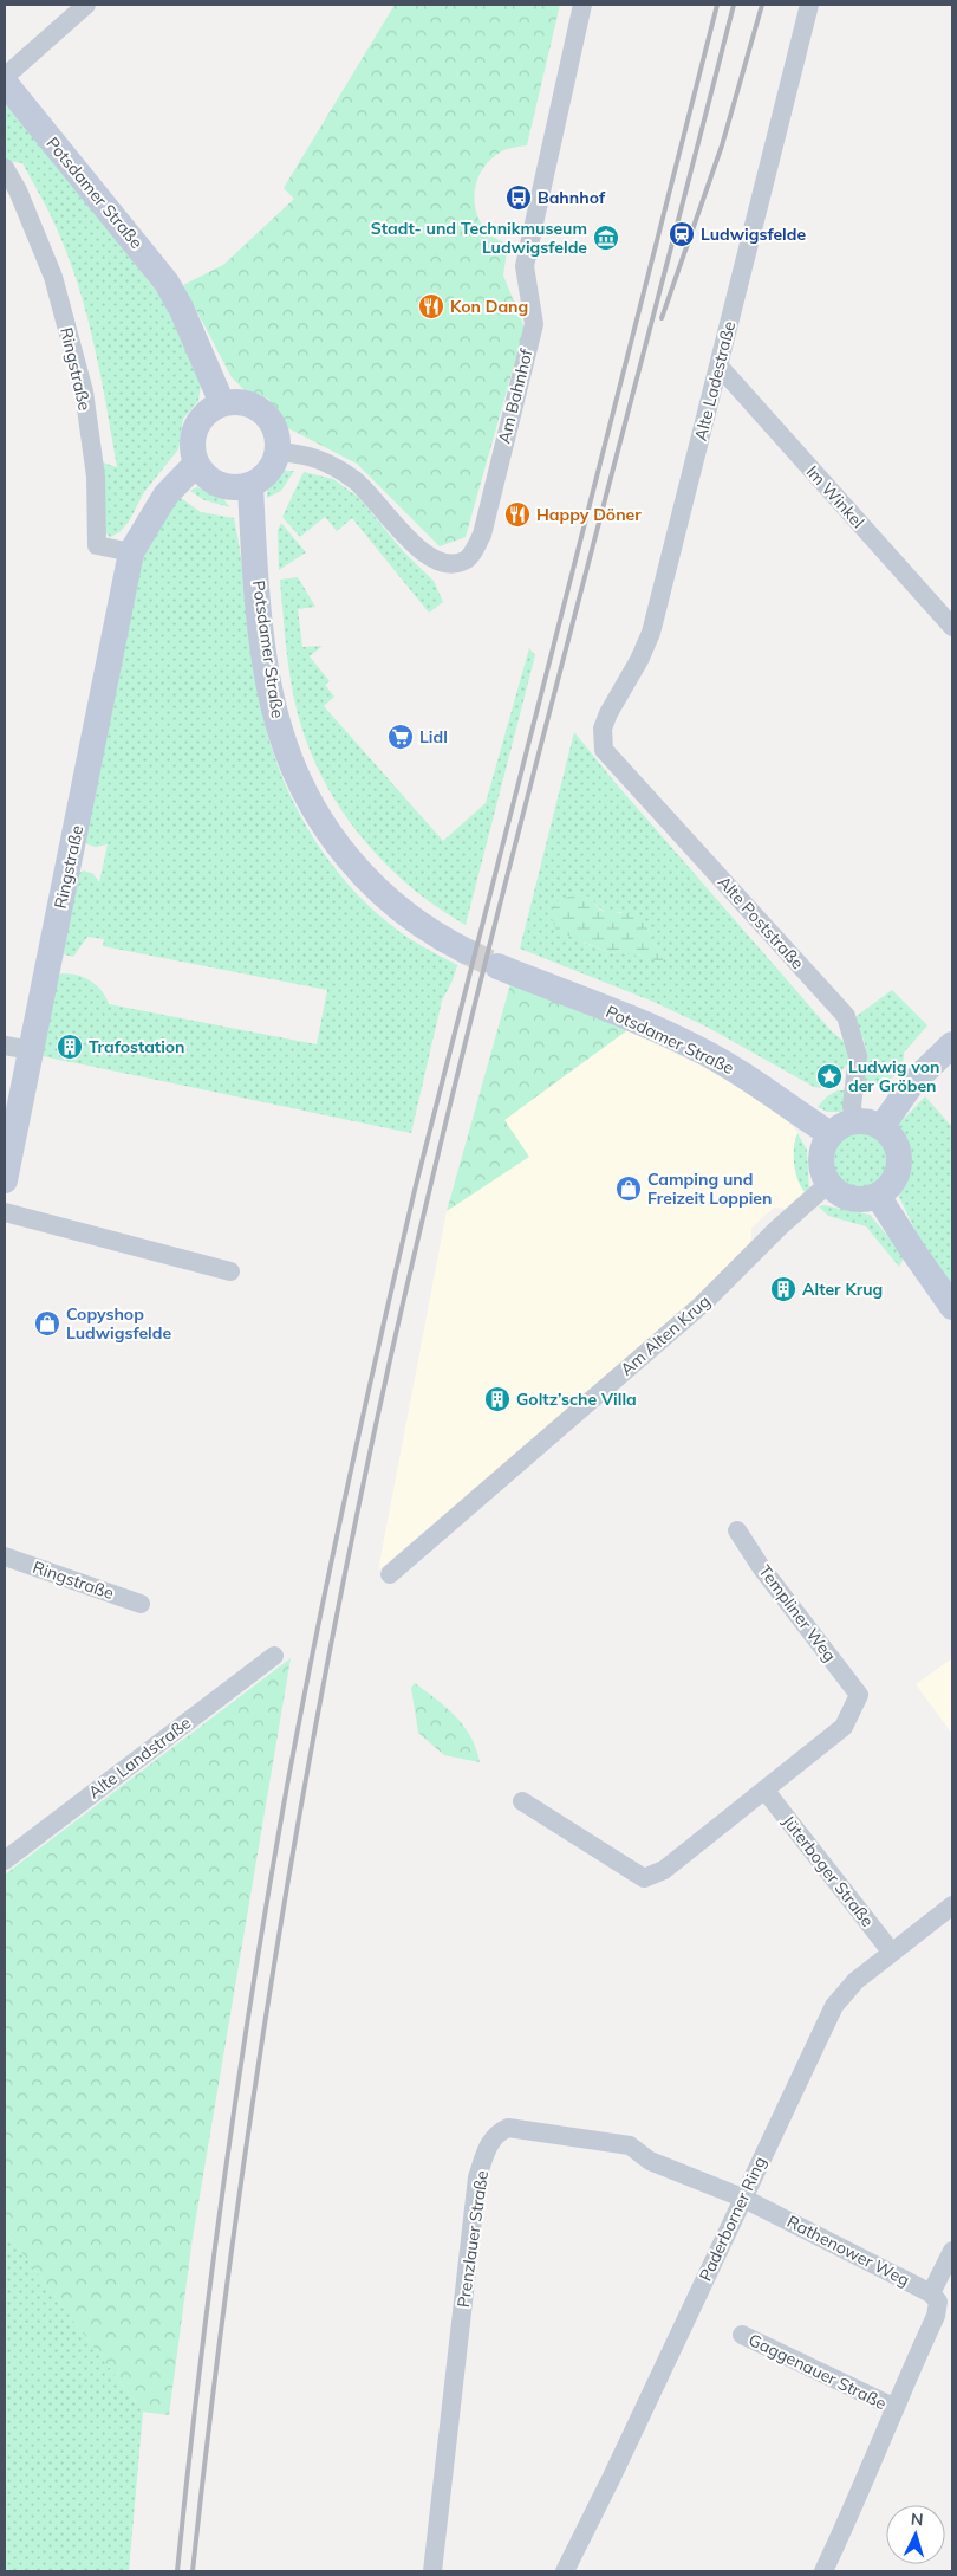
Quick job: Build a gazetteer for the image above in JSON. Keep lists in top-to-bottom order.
{
  "streets": {
    "main road": ["Potsdamer Straße", "Ringstraße"],
    "street": [
      "Alte Ladestraße",
      "Am Bahnhof",
      "Im Winkel",
      "Alte Poststraße",
      "Am Alten Krug",
      "Templiner Weg",
      "Alte Landstraße",
      "Jüterboger Straße",
      "Paderborner Ring",
      "Prenzlauer Straße",
      "Rathenower Weg",
      "Gaggenauer Straße"
    ]
  },
  "crossings": [
    ["Potsdamer Straße", "Ringstraße"],
    ["Potsdamer Straße", "Am Bahnhof"],
    ["Potsdamer Straße", "Alte Poststraße"],
    ["Potsdamer Straße", "Am Alten Krug"],
    ["Ringstraße", "Am Bahnhof"],
    ["Alte Ladestraße", "Im Winkel"],
    ["Alte Ladestraße", "Alte Poststraße"],
    ["Alte Poststraße", "Am Alten Krug"],
    ["Templiner Weg", "Jüterboger Straße"],
    ["Jüterboger Straße", "Paderborner Ring"],
    ["Paderborner Ring", "Prenzlauer Straße"],
    ["Paderborner Ring", "Rathenower Weg"],
    ["Prenzlauer Straße", "Rathenower Weg"],
    ["Rathenower Weg", "Gaggenauer Straße"]
  ],
  "places": {
    "bus stop": ["Bahnhof"],
    "station": ["Ludwigsfelde"],
    "museum": ["Stadt- und Technikmuseum Ludwigsfelde"],
    "restaurant": ["Kon Dang", "Happy Döner"],
    "supermarket": ["Lidl"],
    "building": ["Trafostation", "Alter Krug", "Goltz’sche Villa"],
    "place": ["Ludwig von der Gröben"],
    "shop": ["Camping und Freizeit Loppien", "Copyshop Ludwigsfelde"]
  },
  "north": "top"
}
